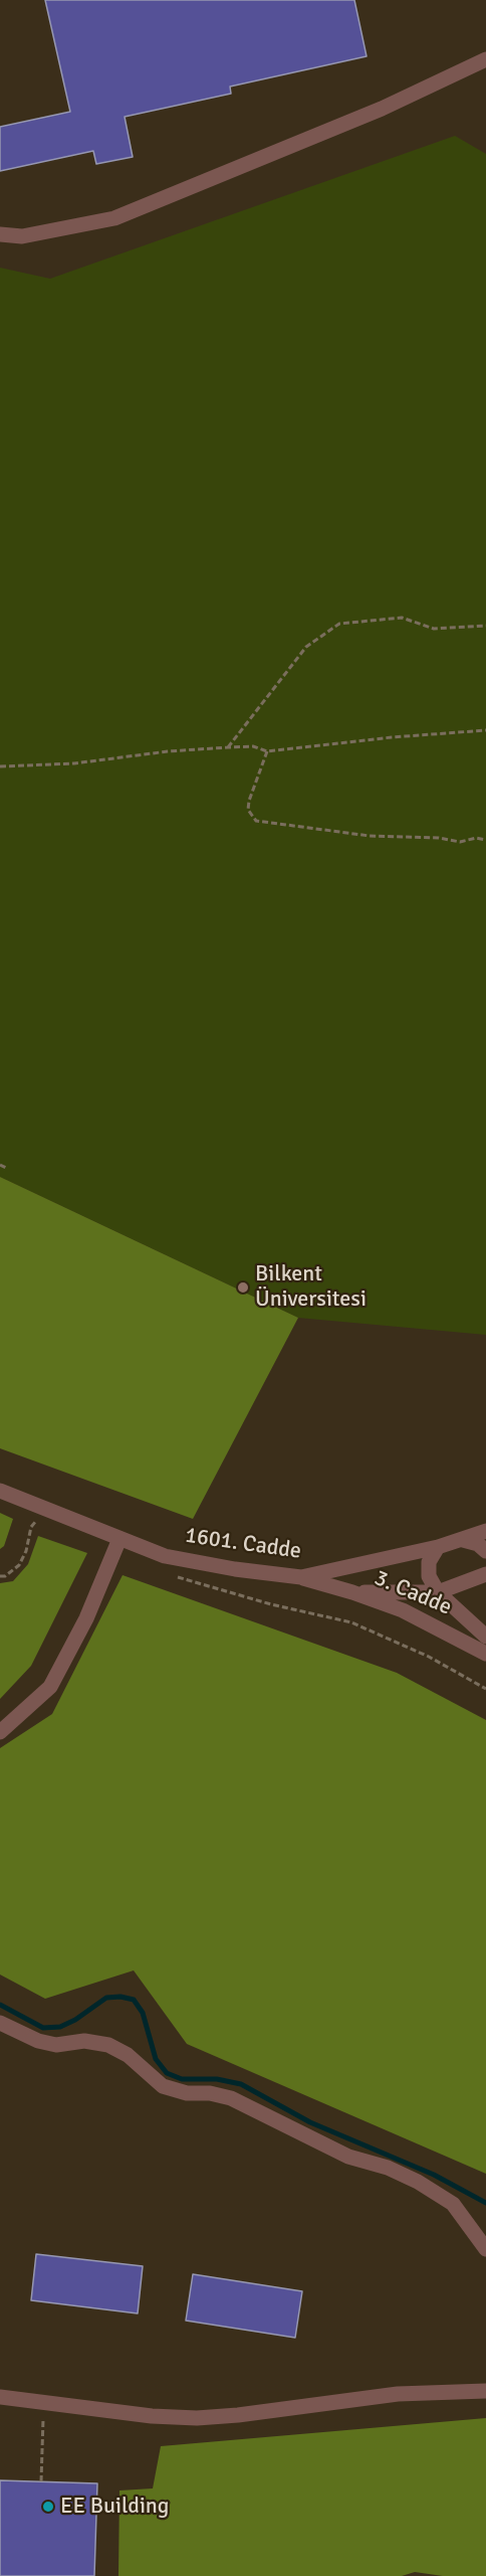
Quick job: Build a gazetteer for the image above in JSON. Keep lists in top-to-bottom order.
{
  "streets": {
    "street": ["1601. Cadde", "3. Cadde"]
  },
  "crossings": [
    ["1601. Cadde", "3. Cadde"]
  ],
  "places": ["Bilkent Üniversitesi", "EE Building"]
}
